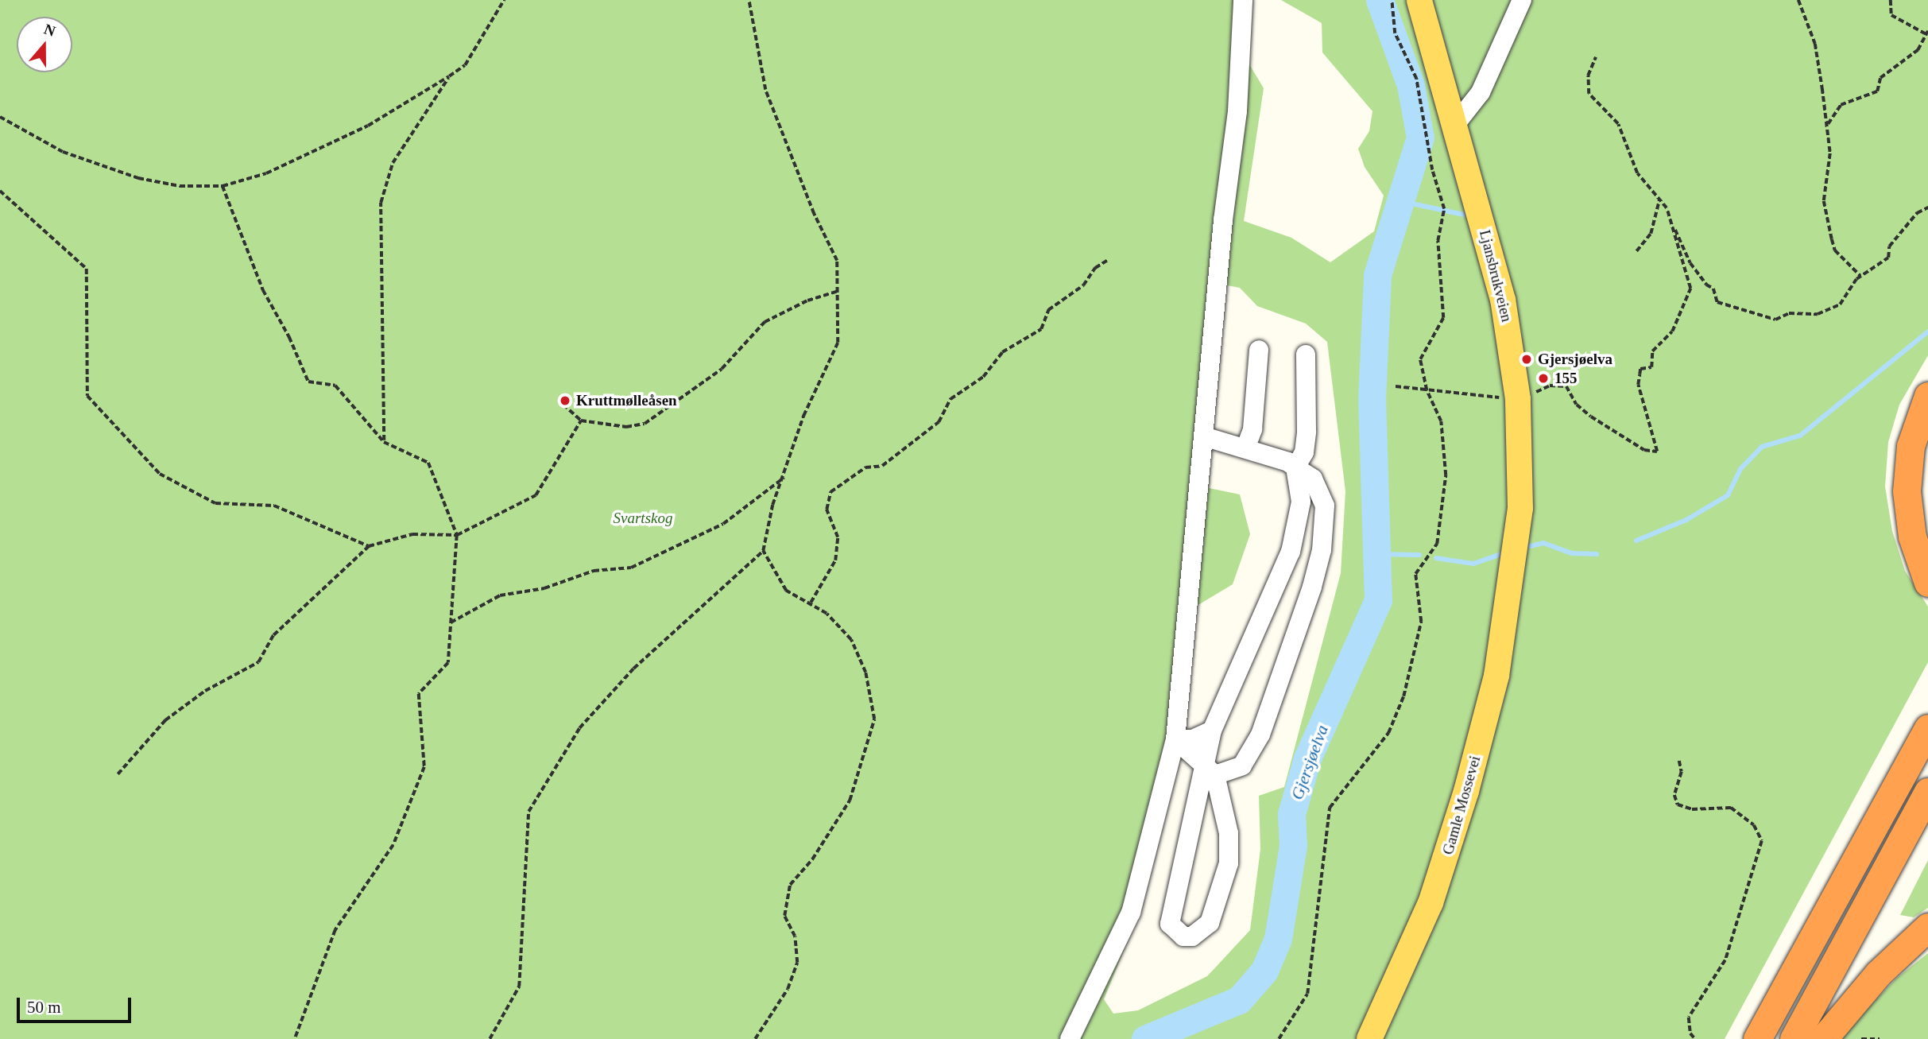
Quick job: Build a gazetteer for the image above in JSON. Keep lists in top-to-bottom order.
{
  "streets": {
    "main road": ["Ljansbrukveien", "Gamle Mossevei"]
  },
  "crossings": [
    ["Ljansbrukveien", "Gamle Mossevei"]
  ],
  "water": ["Gjersjøelva"],
  "parks": ["Svartskog"],
  "places": ["Gjersjøelva", "155", "Kruttmølleåsen"],
  "scale_bar": "50 m",
  "north": "top"
}
